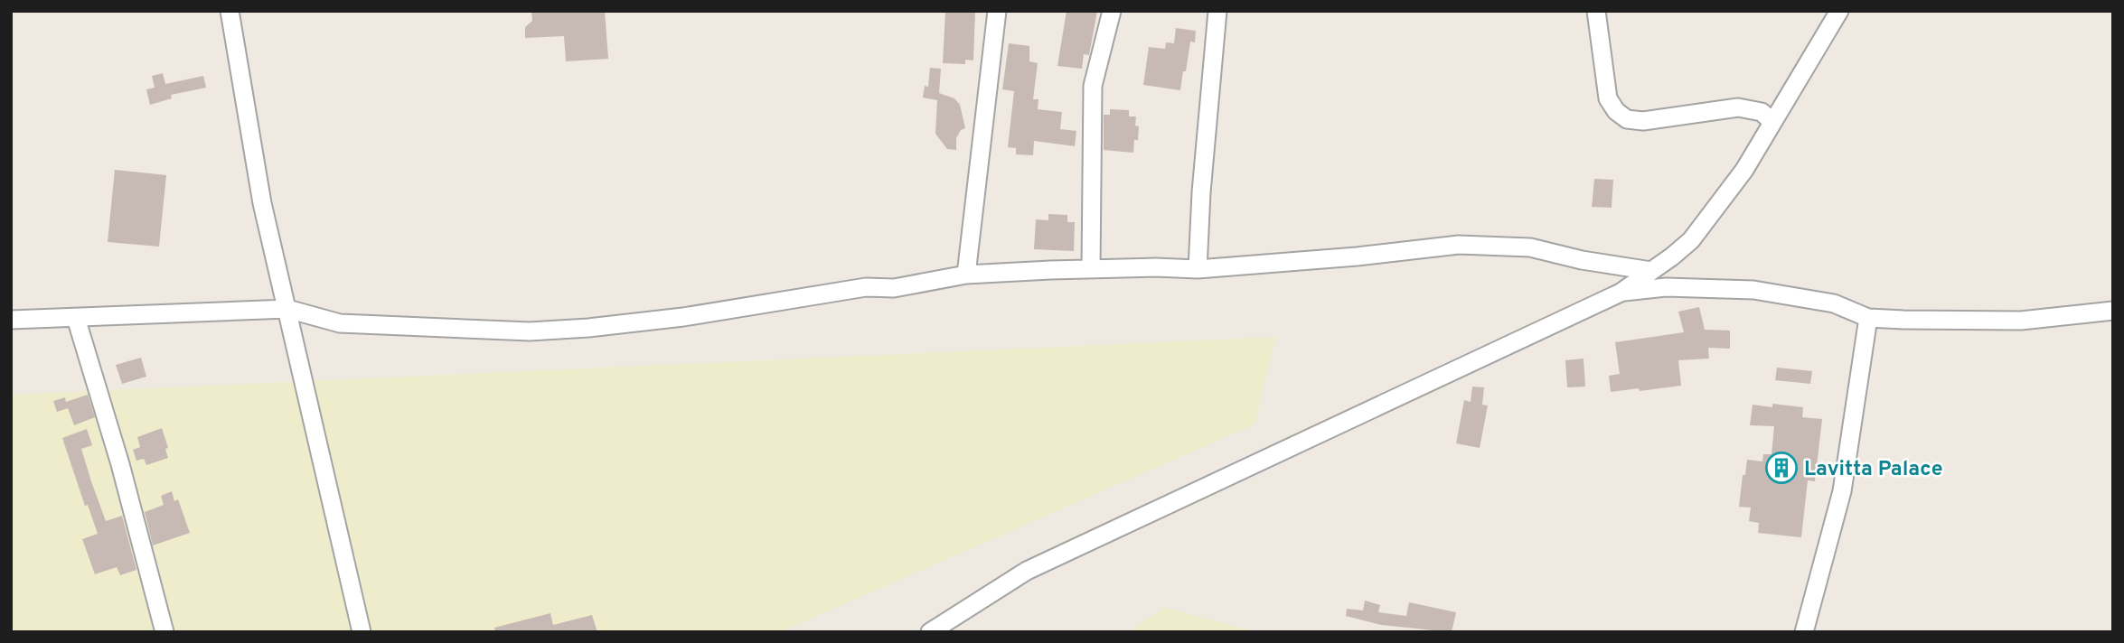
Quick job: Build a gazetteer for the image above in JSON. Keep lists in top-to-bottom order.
{
  "places": {
    "building": ["Lavitta Palace"]
  }
}
